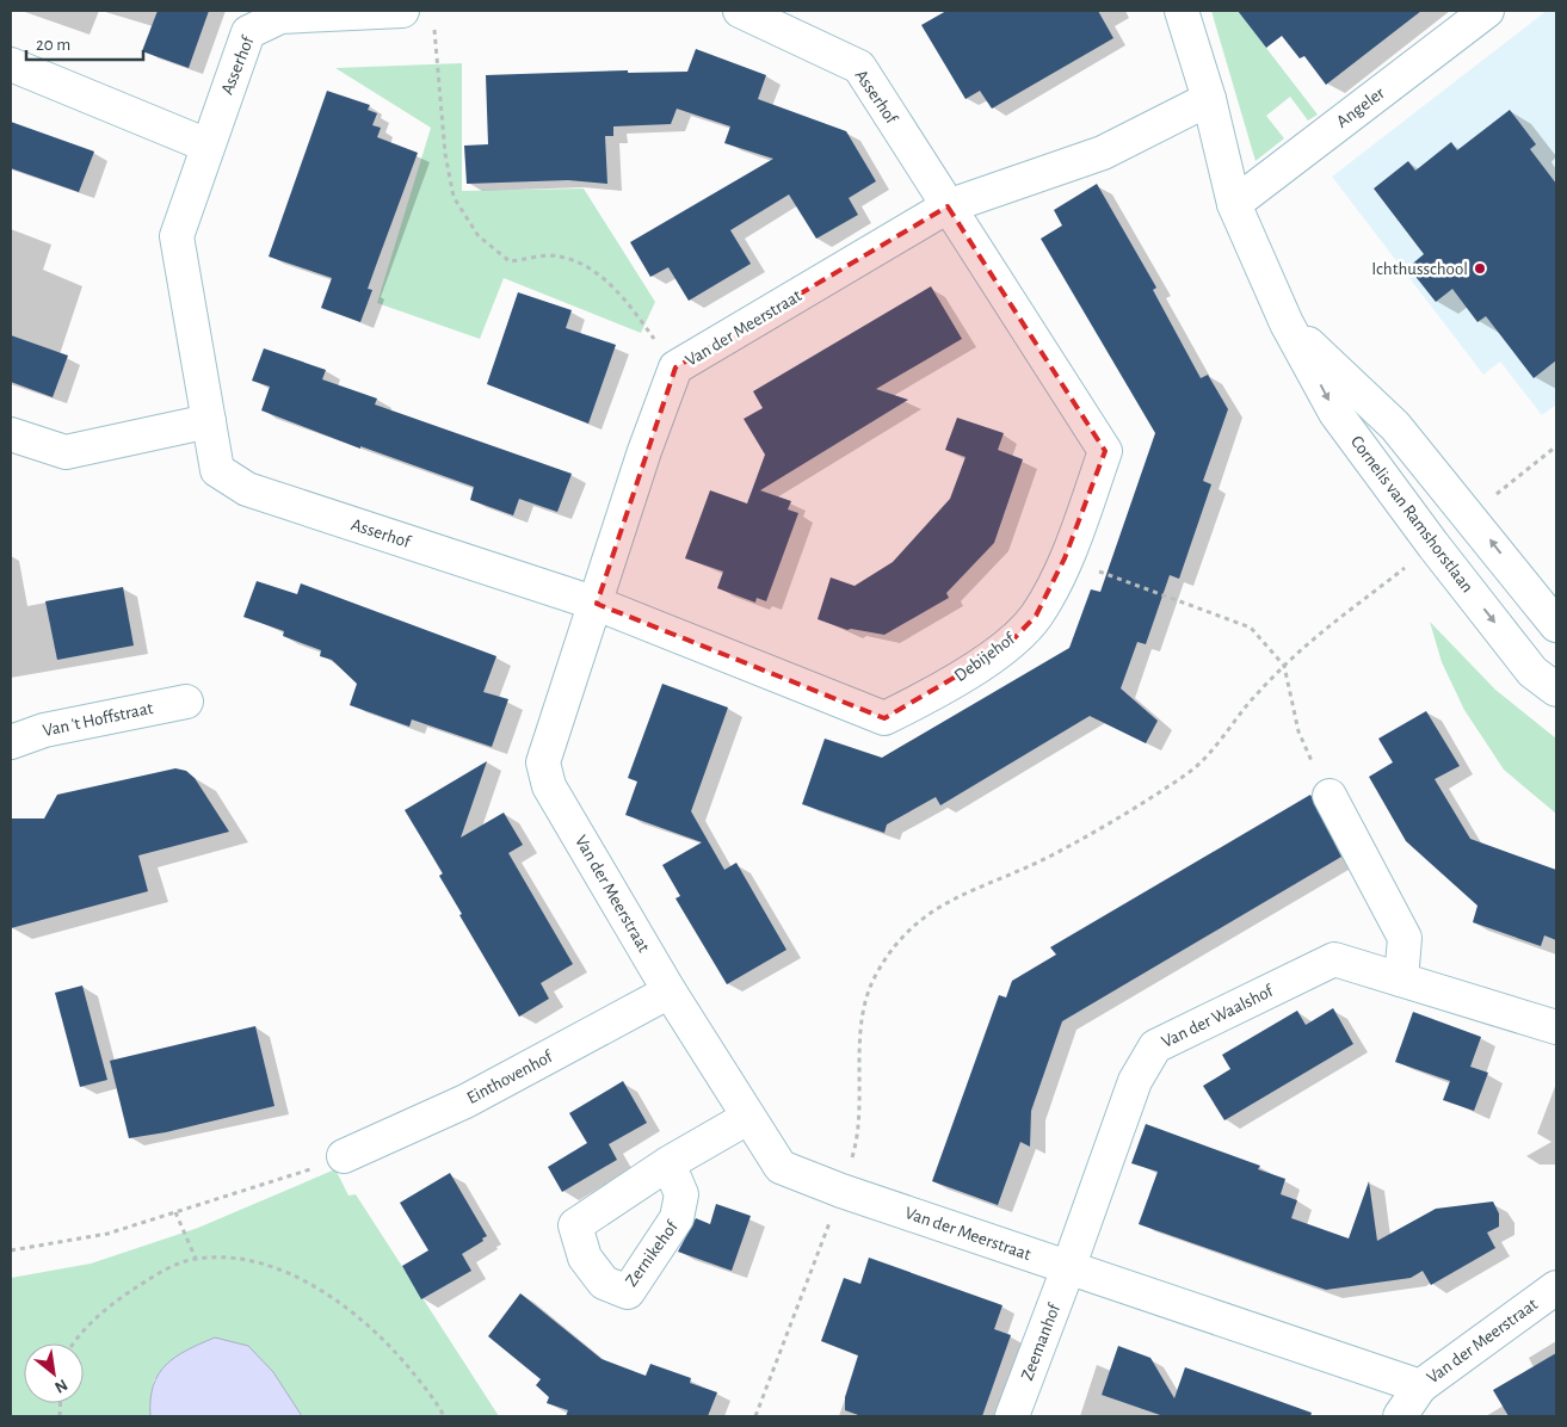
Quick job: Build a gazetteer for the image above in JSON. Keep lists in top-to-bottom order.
{
  "streets": {
    "street": [
      "Asserhof",
      "Angeler",
      "Van der Meerstraat",
      "Cornelis van Ramshorstlaan",
      "Debijehof",
      "Van 't Hoffstraat",
      "Van der Waalshof",
      "Einthovenhof",
      "Zeemanhof"
    ]
  },
  "crossings": [
    ["Asserhof", "Van der Meerstraat"],
    ["Asserhof", "Debijehof"],
    ["Angeler", "Cornelis van Ramshorstlaan"],
    ["Van der Meerstraat", "Cornelis van Ramshorstlaan"],
    ["Van der Meerstraat", "Debijehof"],
    ["Van der Meerstraat", "Van der Waalshof"],
    ["Van der Meerstraat", "Einthovenhof"],
    ["Van der Meerstraat", "Zeemanhof"],
    ["Van der Waalshof", "Zeemanhof"]
  ],
  "places": ["Ichthusschool"],
  "scale_bar": "20 m",
  "north": "bottom right"
}
